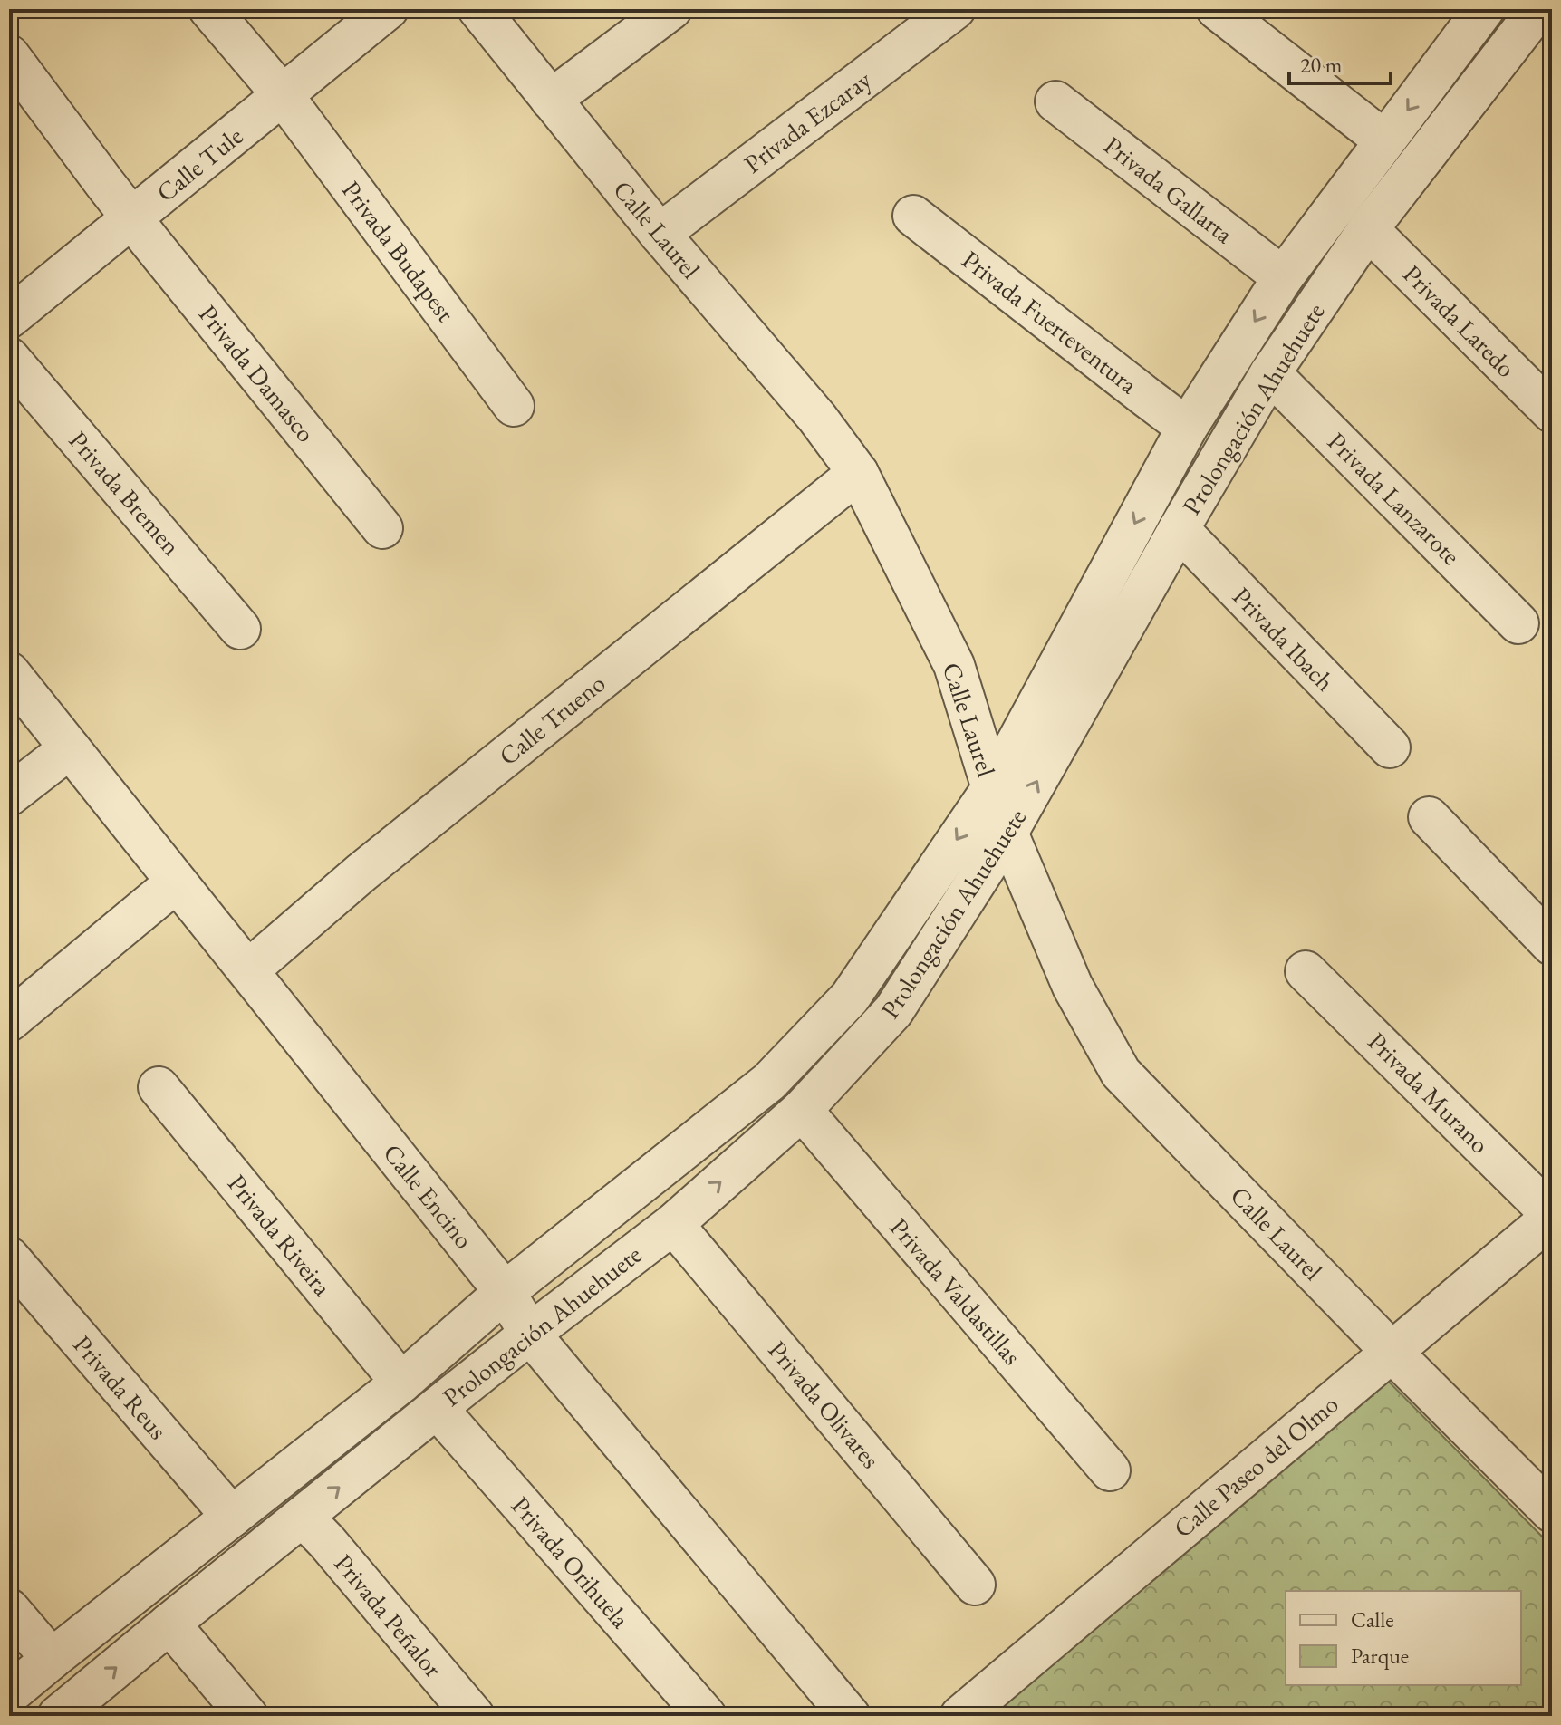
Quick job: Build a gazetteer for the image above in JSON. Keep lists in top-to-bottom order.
{
  "streets": {
    "street": [
      "Privada Ezcaray",
      "Calle Tule",
      "Privada Gallarta",
      "Calle Laurel",
      "Privada Budapest",
      "Privada Laredo",
      "Privada Fuerteventura",
      "Privada Damasco",
      "Prolongación Ahuehuete",
      "Privada Bremen",
      "Privada Lanzarote",
      "Privada Ibach",
      "Calle Trueno",
      "Privada Murano",
      "Calle Encino",
      "Privada Riveira",
      "Privada Valdastillas",
      "Privada Reus",
      "Privada Olivares",
      "Calle Paseo del Olmo",
      "Privada Orihuela",
      "Privada Peñalor"
    ]
  },
  "crossings": [
    ["Privada Ezcaray", "Calle Laurel"],
    ["Calle Tule", "Privada Budapest"],
    ["Calle Tule", "Privada Damasco"],
    ["Privada Gallarta", "Prolongación Ahuehuete"],
    ["Calle Laurel", "Prolongación Ahuehuete"],
    ["Calle Laurel", "Calle Trueno"],
    ["Calle Laurel", "Calle Paseo del Olmo"],
    ["Privada Laredo", "Prolongación Ahuehuete"],
    ["Privada Fuerteventura", "Prolongación Ahuehuete"],
    ["Prolongación Ahuehuete", "Privada Lanzarote"],
    ["Prolongación Ahuehuete", "Privada Ibach"],
    ["Prolongación Ahuehuete", "Calle Encino"],
    ["Prolongación Ahuehuete", "Privada Riveira"],
    ["Prolongación Ahuehuete", "Privada Valdastillas"],
    ["Prolongación Ahuehuete", "Privada Reus"],
    ["Prolongación Ahuehuete", "Privada Olivares"],
    ["Prolongación Ahuehuete", "Privada Orihuela"],
    ["Prolongación Ahuehuete", "Privada Peñalor"],
    ["Calle Trueno", "Calle Encino"],
    ["Privada Murano", "Calle Paseo del Olmo"]
  ],
  "legend": ["Calle", "Parque"],
  "scale_bar": "20 m"
}
